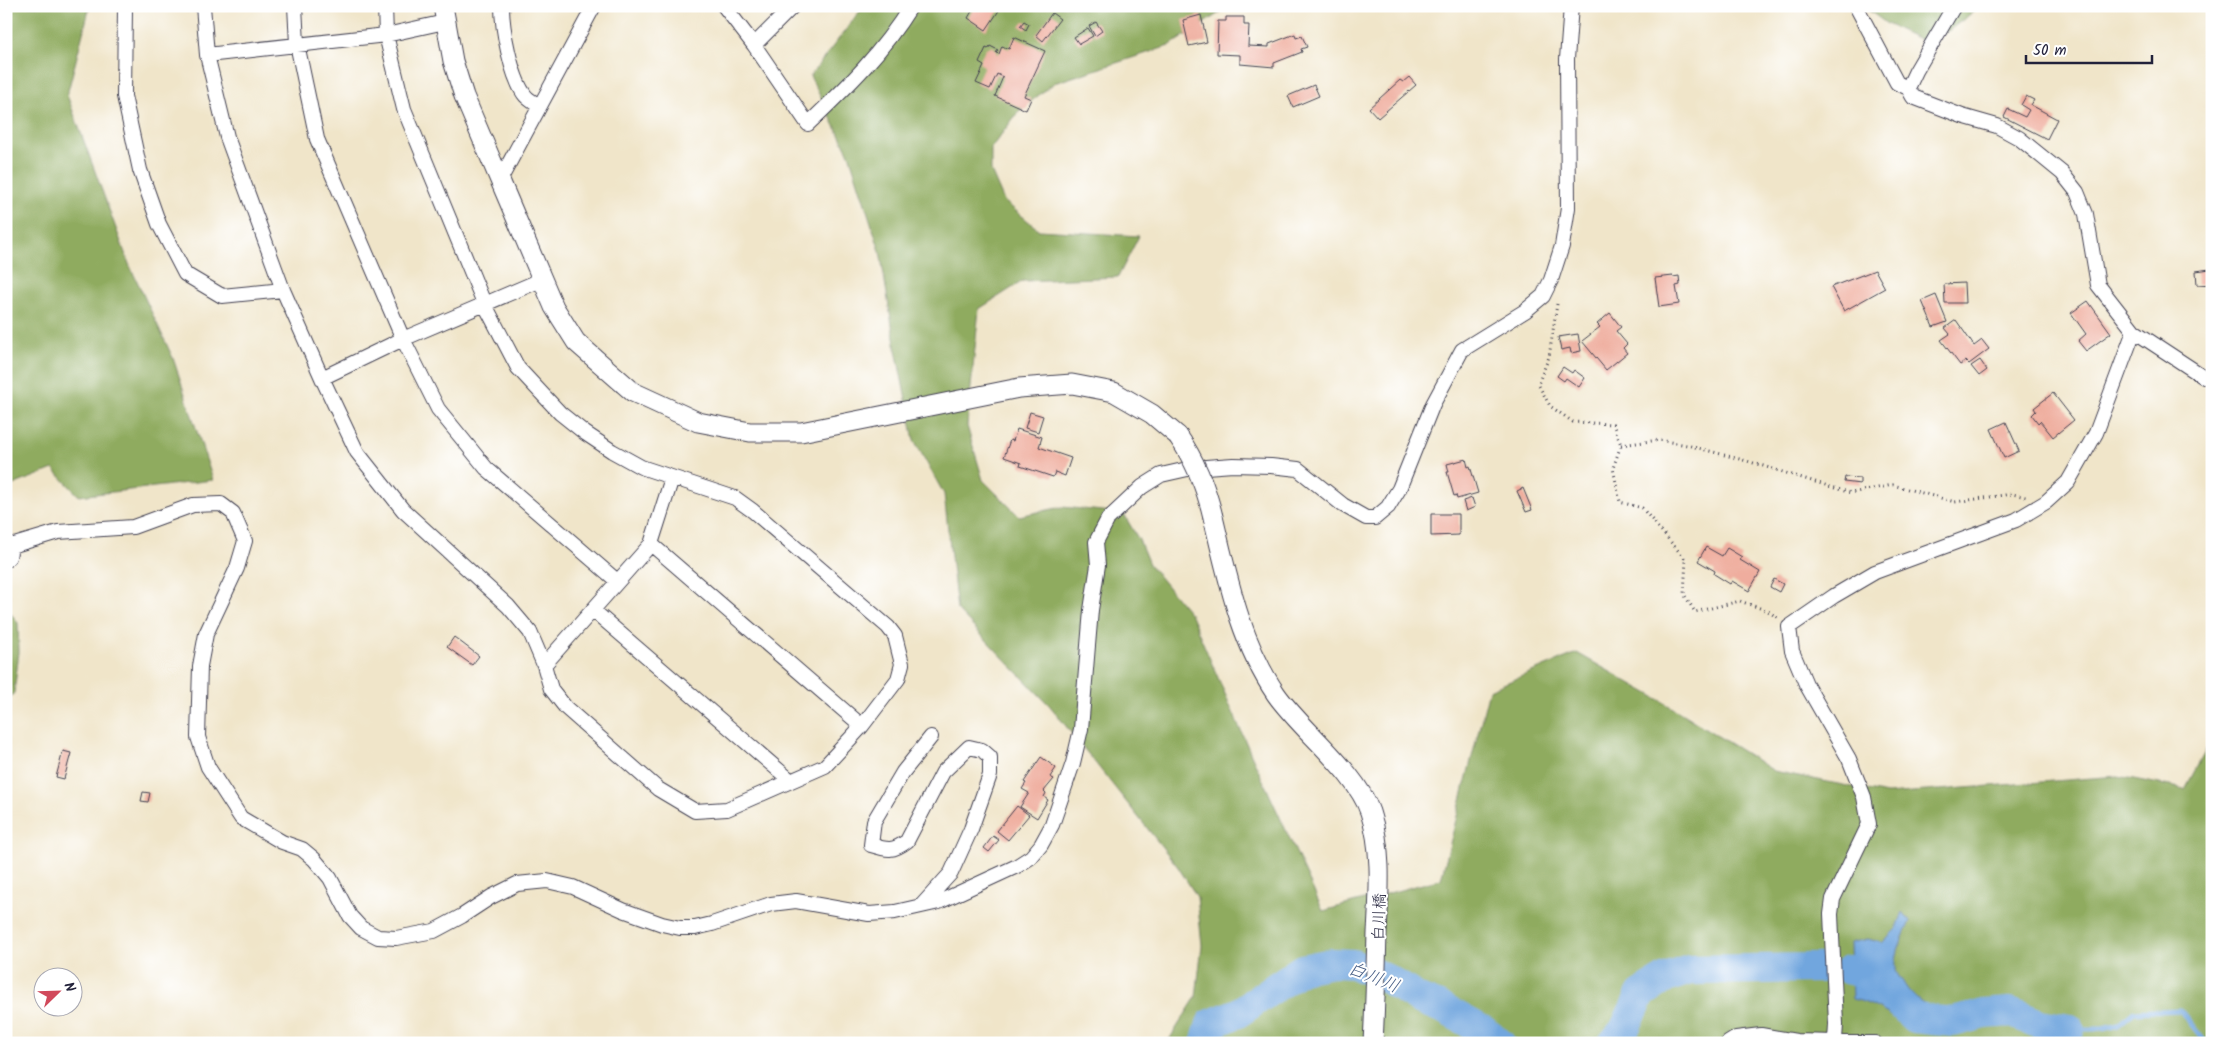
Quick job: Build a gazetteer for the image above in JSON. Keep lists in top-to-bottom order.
{
  "streets": {
    "street": ["白川橋"]
  },
  "water": ["白川川"],
  "scale_bar": "50 m",
  "north": "top right"
}
